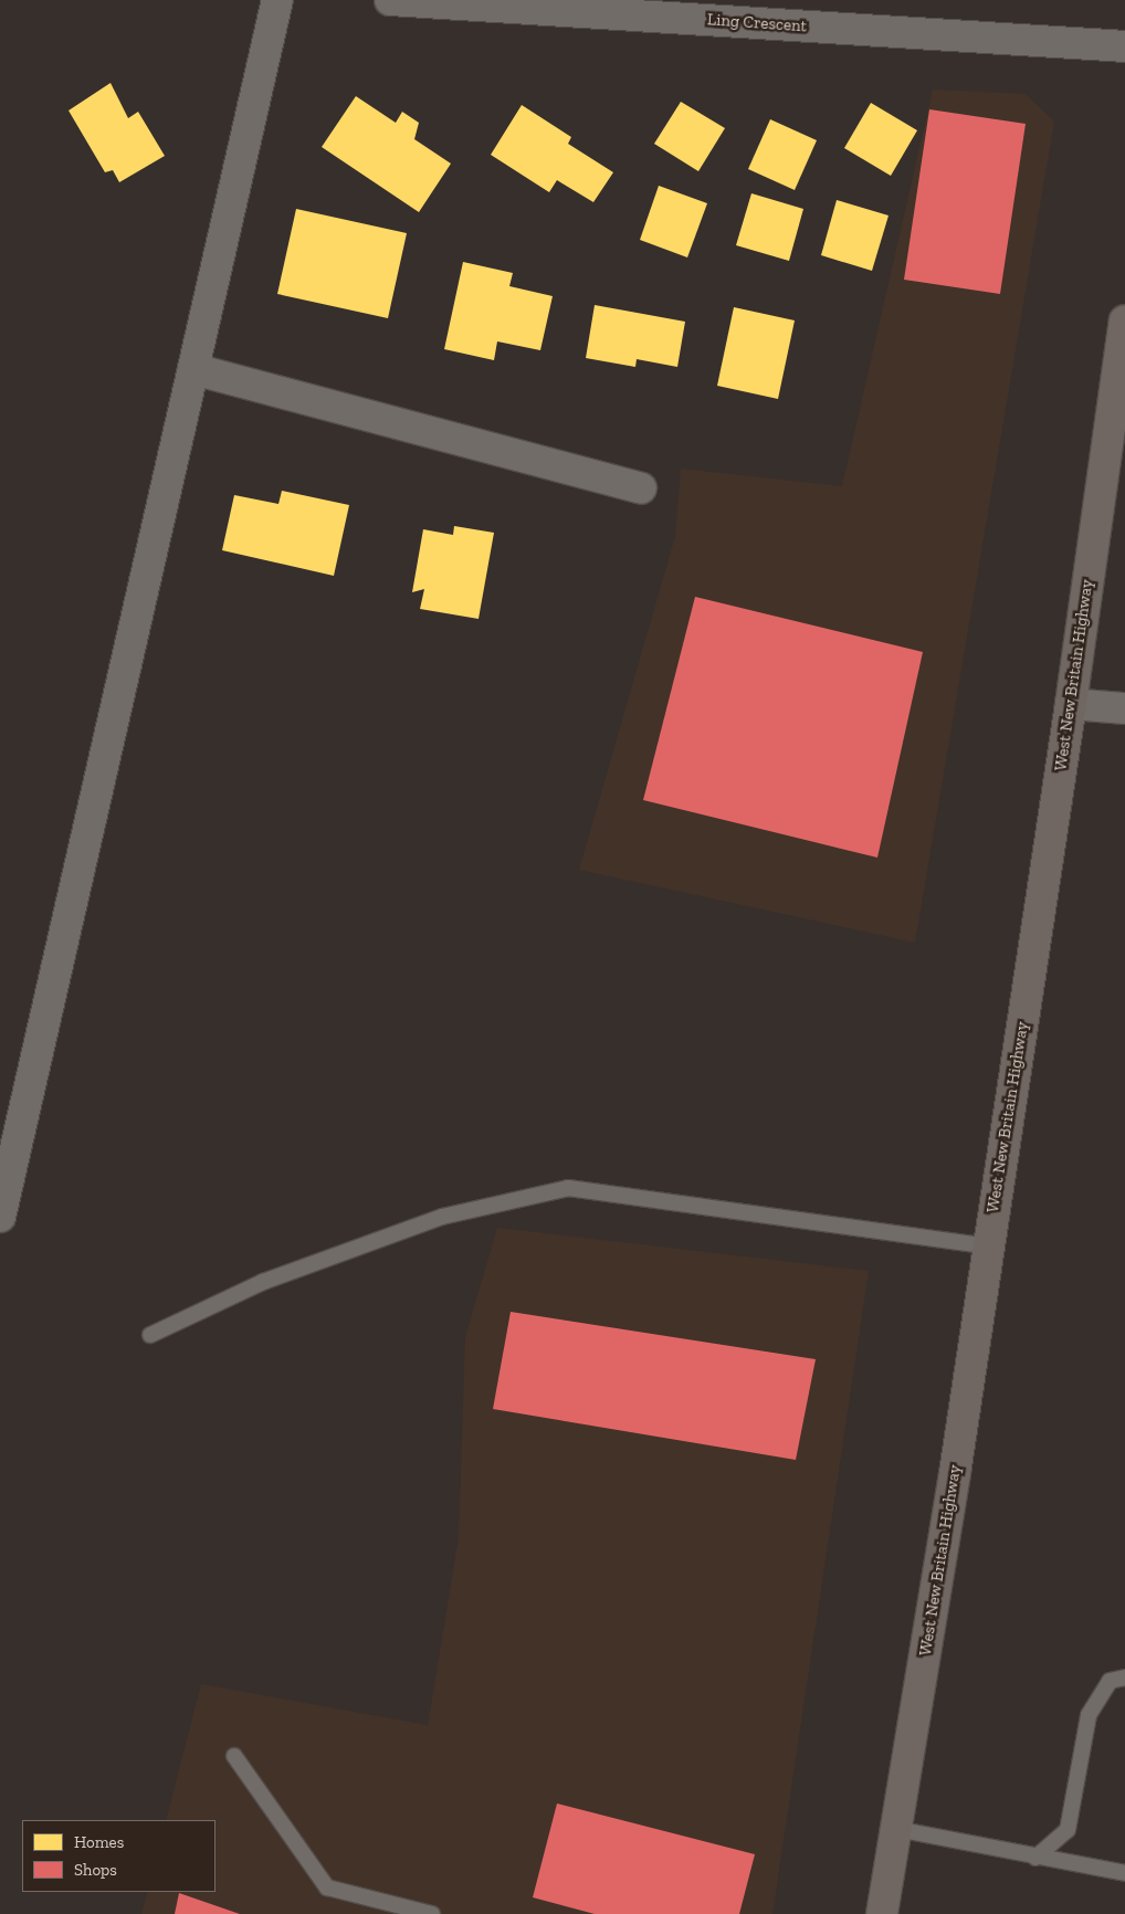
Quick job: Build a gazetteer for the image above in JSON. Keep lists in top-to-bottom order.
{
  "streets": {
    "main road": ["West New Britain Highway"],
    "street": ["Ling Crescent"]
  },
  "legend": ["Homes", "Shops"]
}
